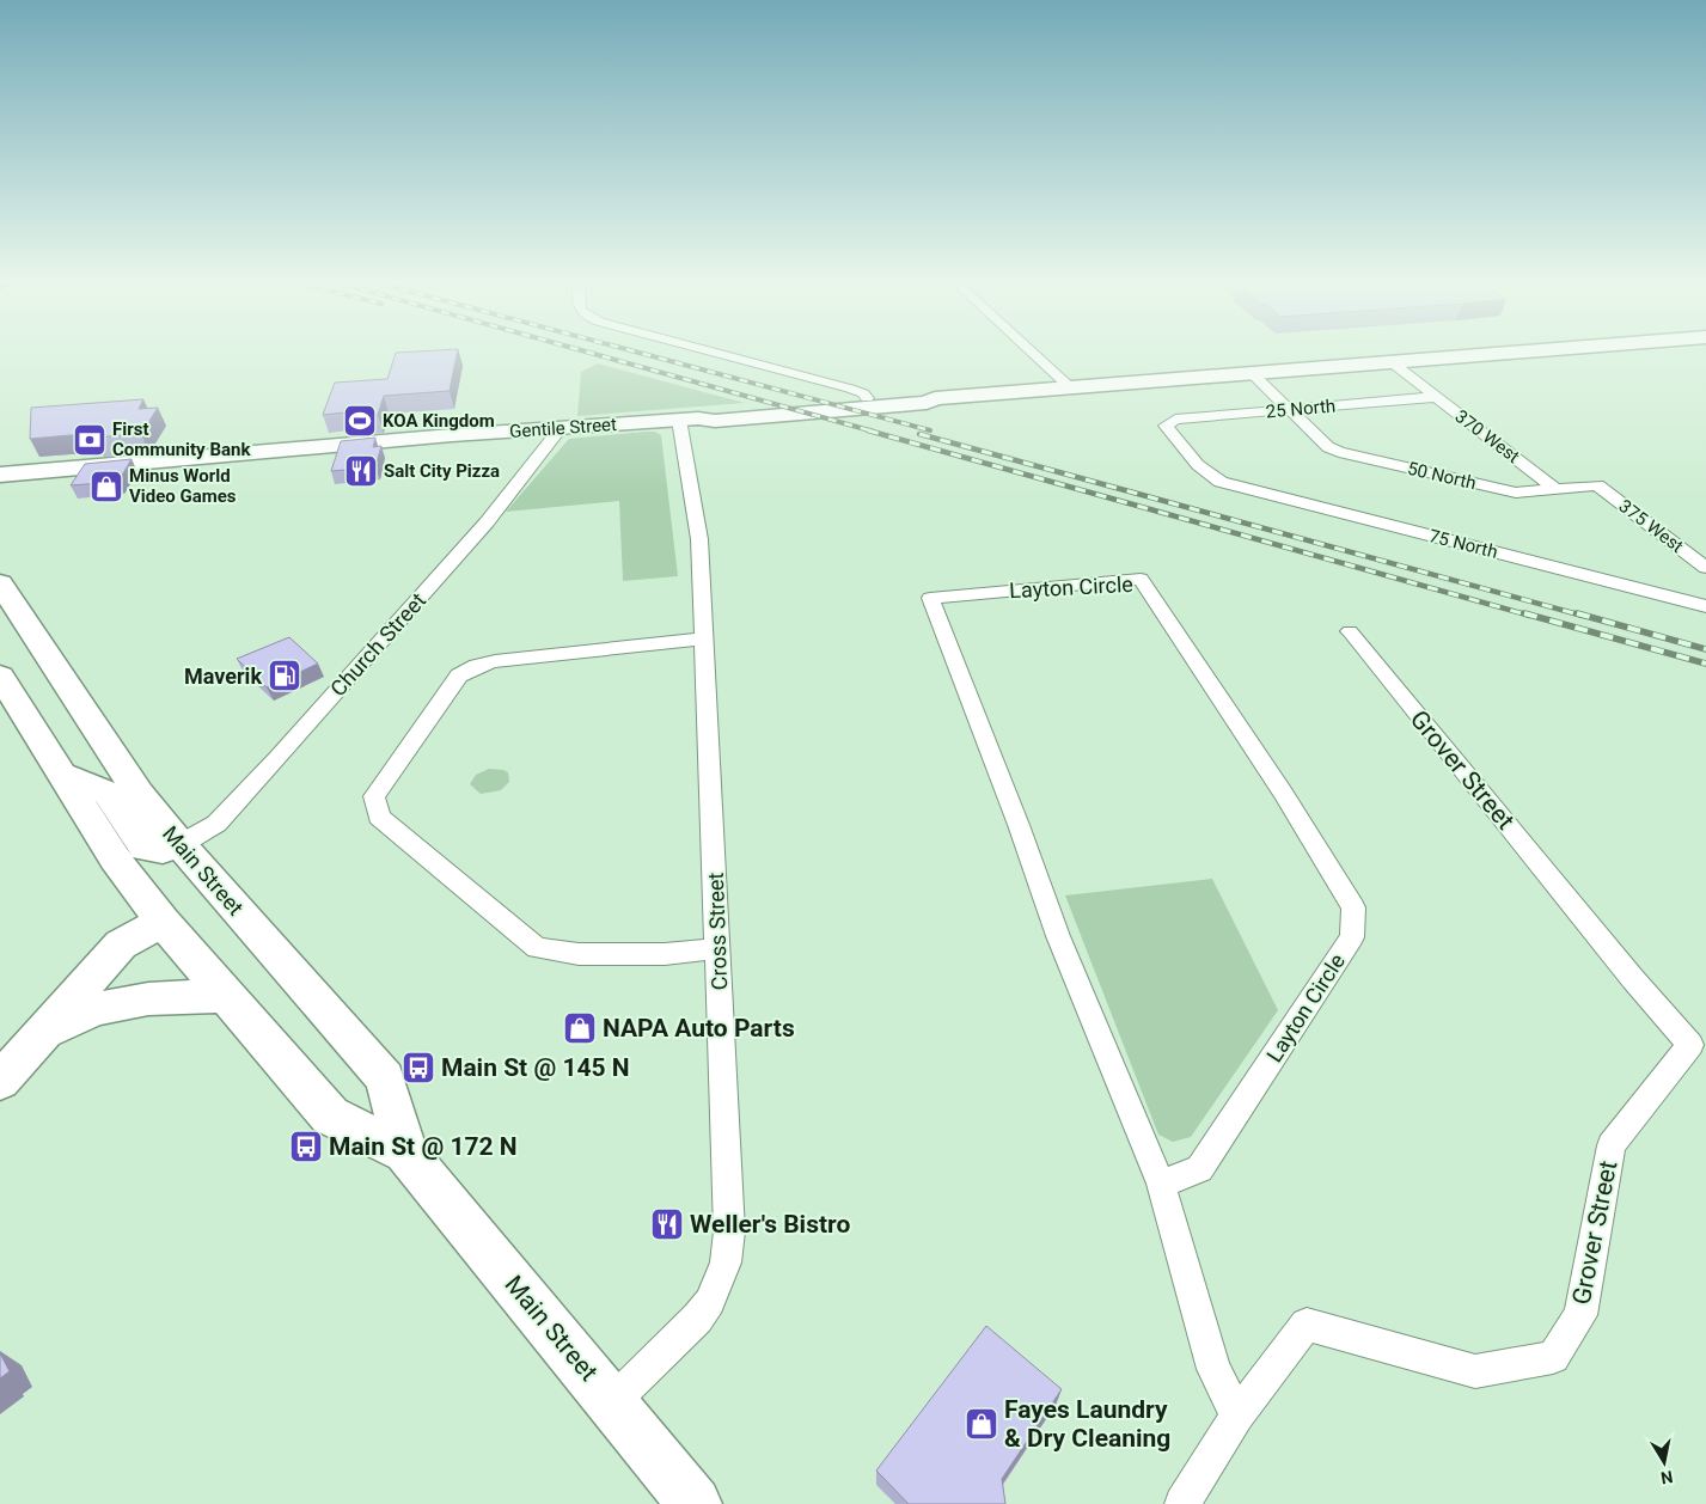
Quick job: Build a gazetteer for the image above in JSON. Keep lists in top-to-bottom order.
{
  "streets": {
    "main road": ["Gentile Street", "Main Street"],
    "street": [
      "25 North",
      "370 West",
      "50 North",
      "375 West",
      "75 North",
      "Layton Circle",
      "Church Street",
      "Grover Street",
      "Cross Street"
    ]
  },
  "crossings": [
    ["25 North", "370 West"],
    ["25 North", "50 North"],
    ["25 North", "75 North"],
    ["Gentile Street", "370 West"],
    ["Gentile Street", "Church Street"],
    ["Gentile Street", "Cross Street"],
    ["370 West", "50 North"],
    ["50 North", "375 West"],
    ["Layton Circle", "Grover Street"],
    ["Church Street", "Main Street"],
    ["Main Street", "Cross Street"]
  ],
  "places": {
    "sports": ["KOA Kingdom"],
    "bank": ["First Community Bank"],
    "restaurant": ["Salt City Pizza", "Weller's Bistro"],
    "shop": ["Minus World Video Games", "NAPA Auto Parts", "Fayes Laundry & Dry Cleaning"],
    "fuel station": ["Maverik"],
    "bus stop": ["Main St @ 145 N", "Main St @ 172 N"]
  },
  "north": "bottom"
}
